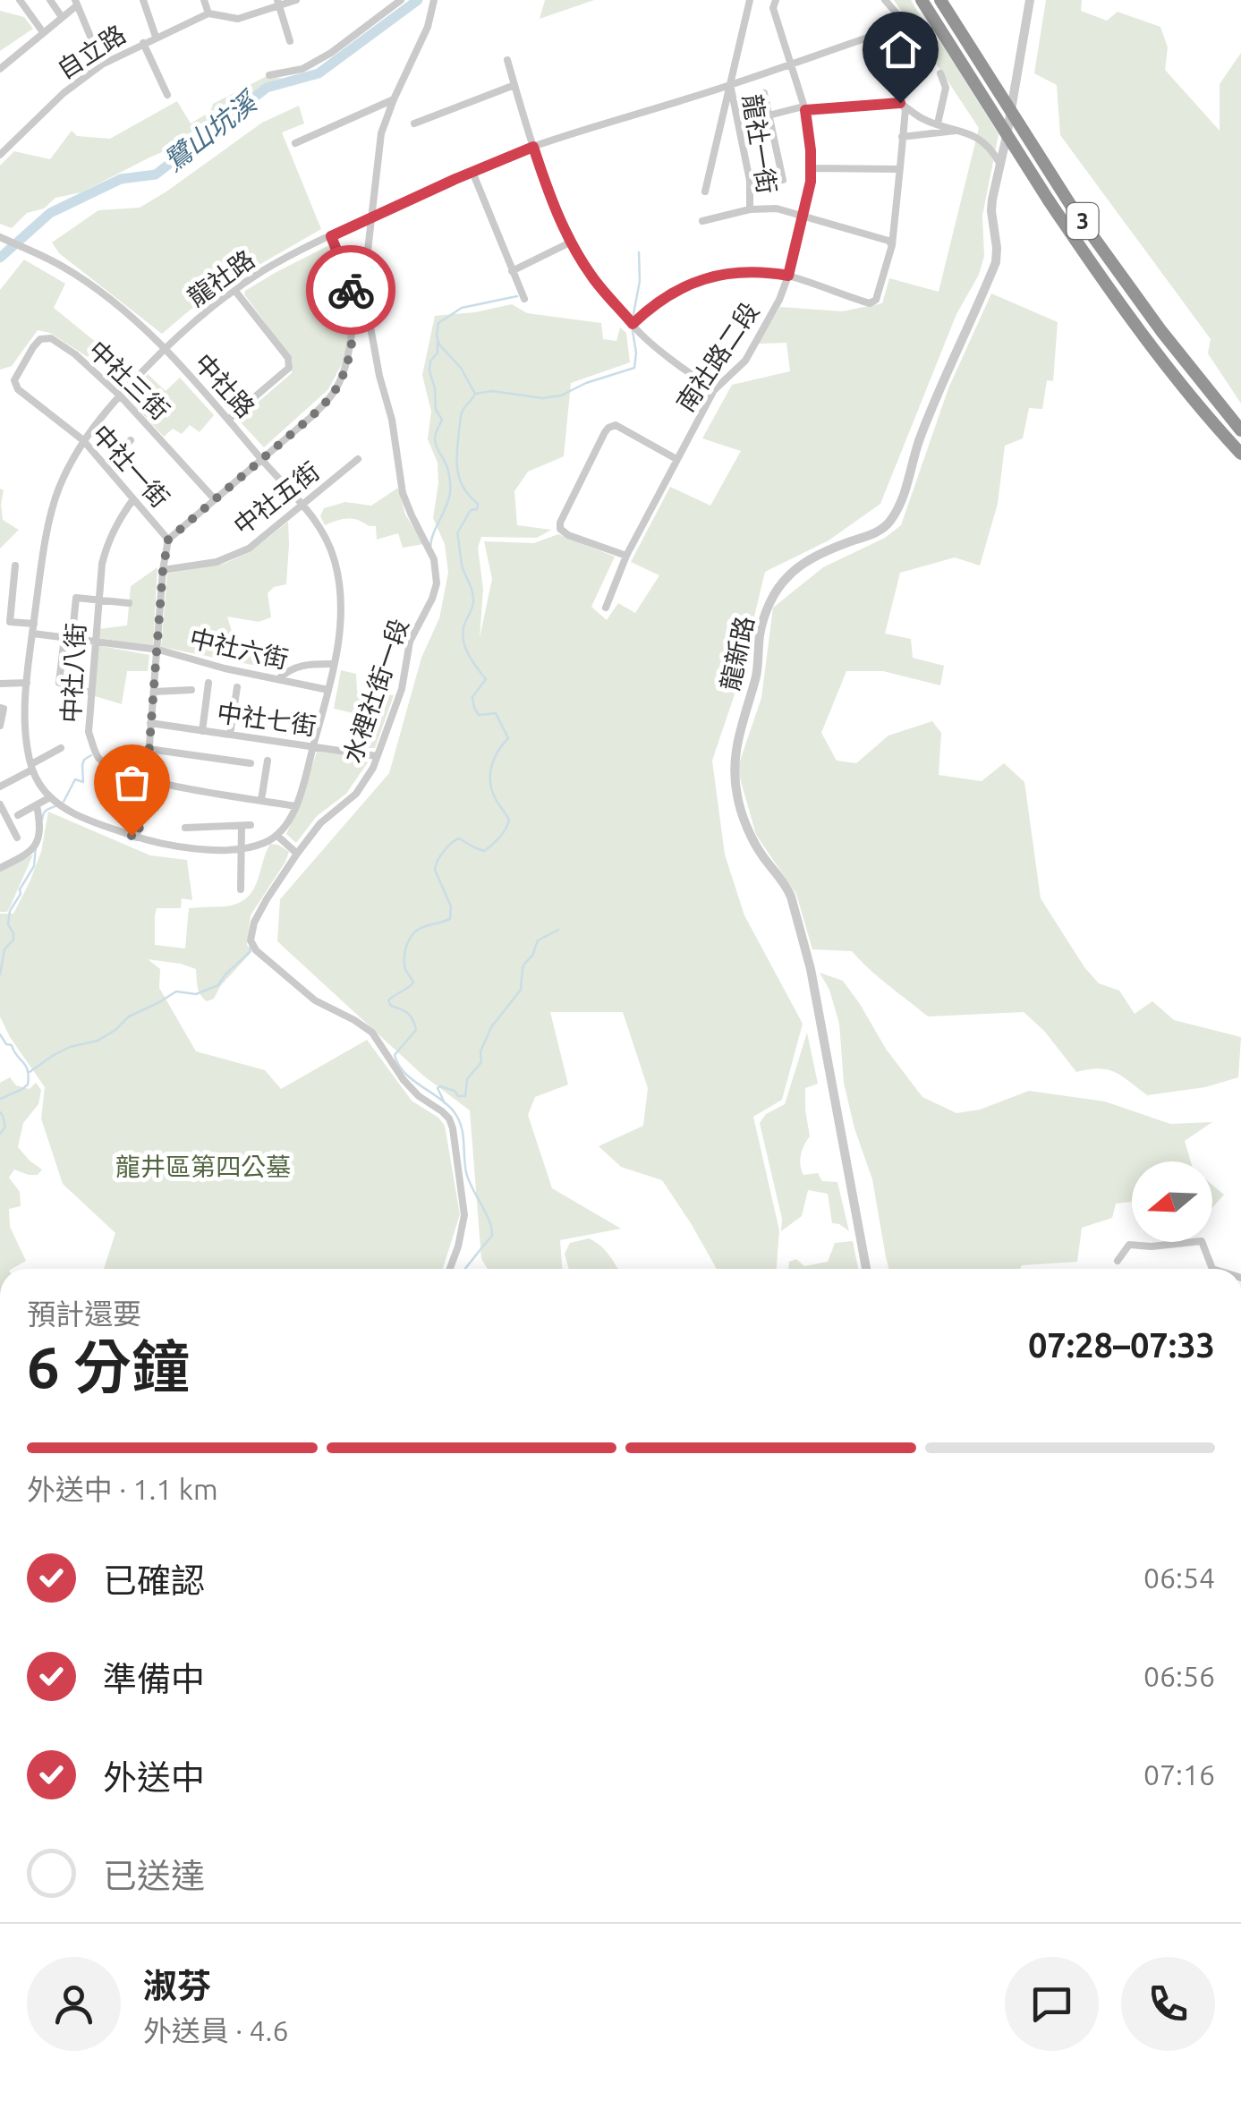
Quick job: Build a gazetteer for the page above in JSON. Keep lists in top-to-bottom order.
{
  "streets": {
    "highway": ["3"],
    "street": [
      "自立路",
      "龍社一街",
      "龍社路",
      "南社路二段",
      "中社三街",
      "中社路",
      "中社一街",
      "中社五街",
      "中社六街",
      "龍新路",
      "中社八街",
      "水裡社街一段",
      "中社七街"
    ]
  },
  "crossings": [
    ["龍社一街", "龍社路"],
    ["龍社路", "南社路二段"],
    ["龍社路", "中社三街"],
    ["龍社路", "中社路"],
    ["龍社路", "中社一街"],
    ["龍社路", "中社六街"],
    ["龍社路", "水裡社街一段"],
    ["中社三街", "中社一街"],
    ["中社路", "中社一街"],
    ["中社路", "中社五街"],
    ["中社路", "中社六街"],
    ["中社路", "中社八街"],
    ["中社路", "中社七街"],
    ["中社一街", "中社八街"],
    ["中社六街", "中社八街"],
    ["水裡社街一段", "中社七街"]
  ],
  "water": ["鷺山坑溪"],
  "parks": ["龍井區第四公墓"],
  "north": "left",
  "page": {
    "heading": ["6 分鐘", "預計還要", "07:28–07:33"],
    "panel": ["淑芬", "外送員 · 4.6"],
    "bar": "外送中 · 1.1 km",
    "list": [
      ["已確認", "06:54"],
      ["準備中", "06:56"],
      ["外送中", "07:16"],
      "已送達"
    ]
  }
}
